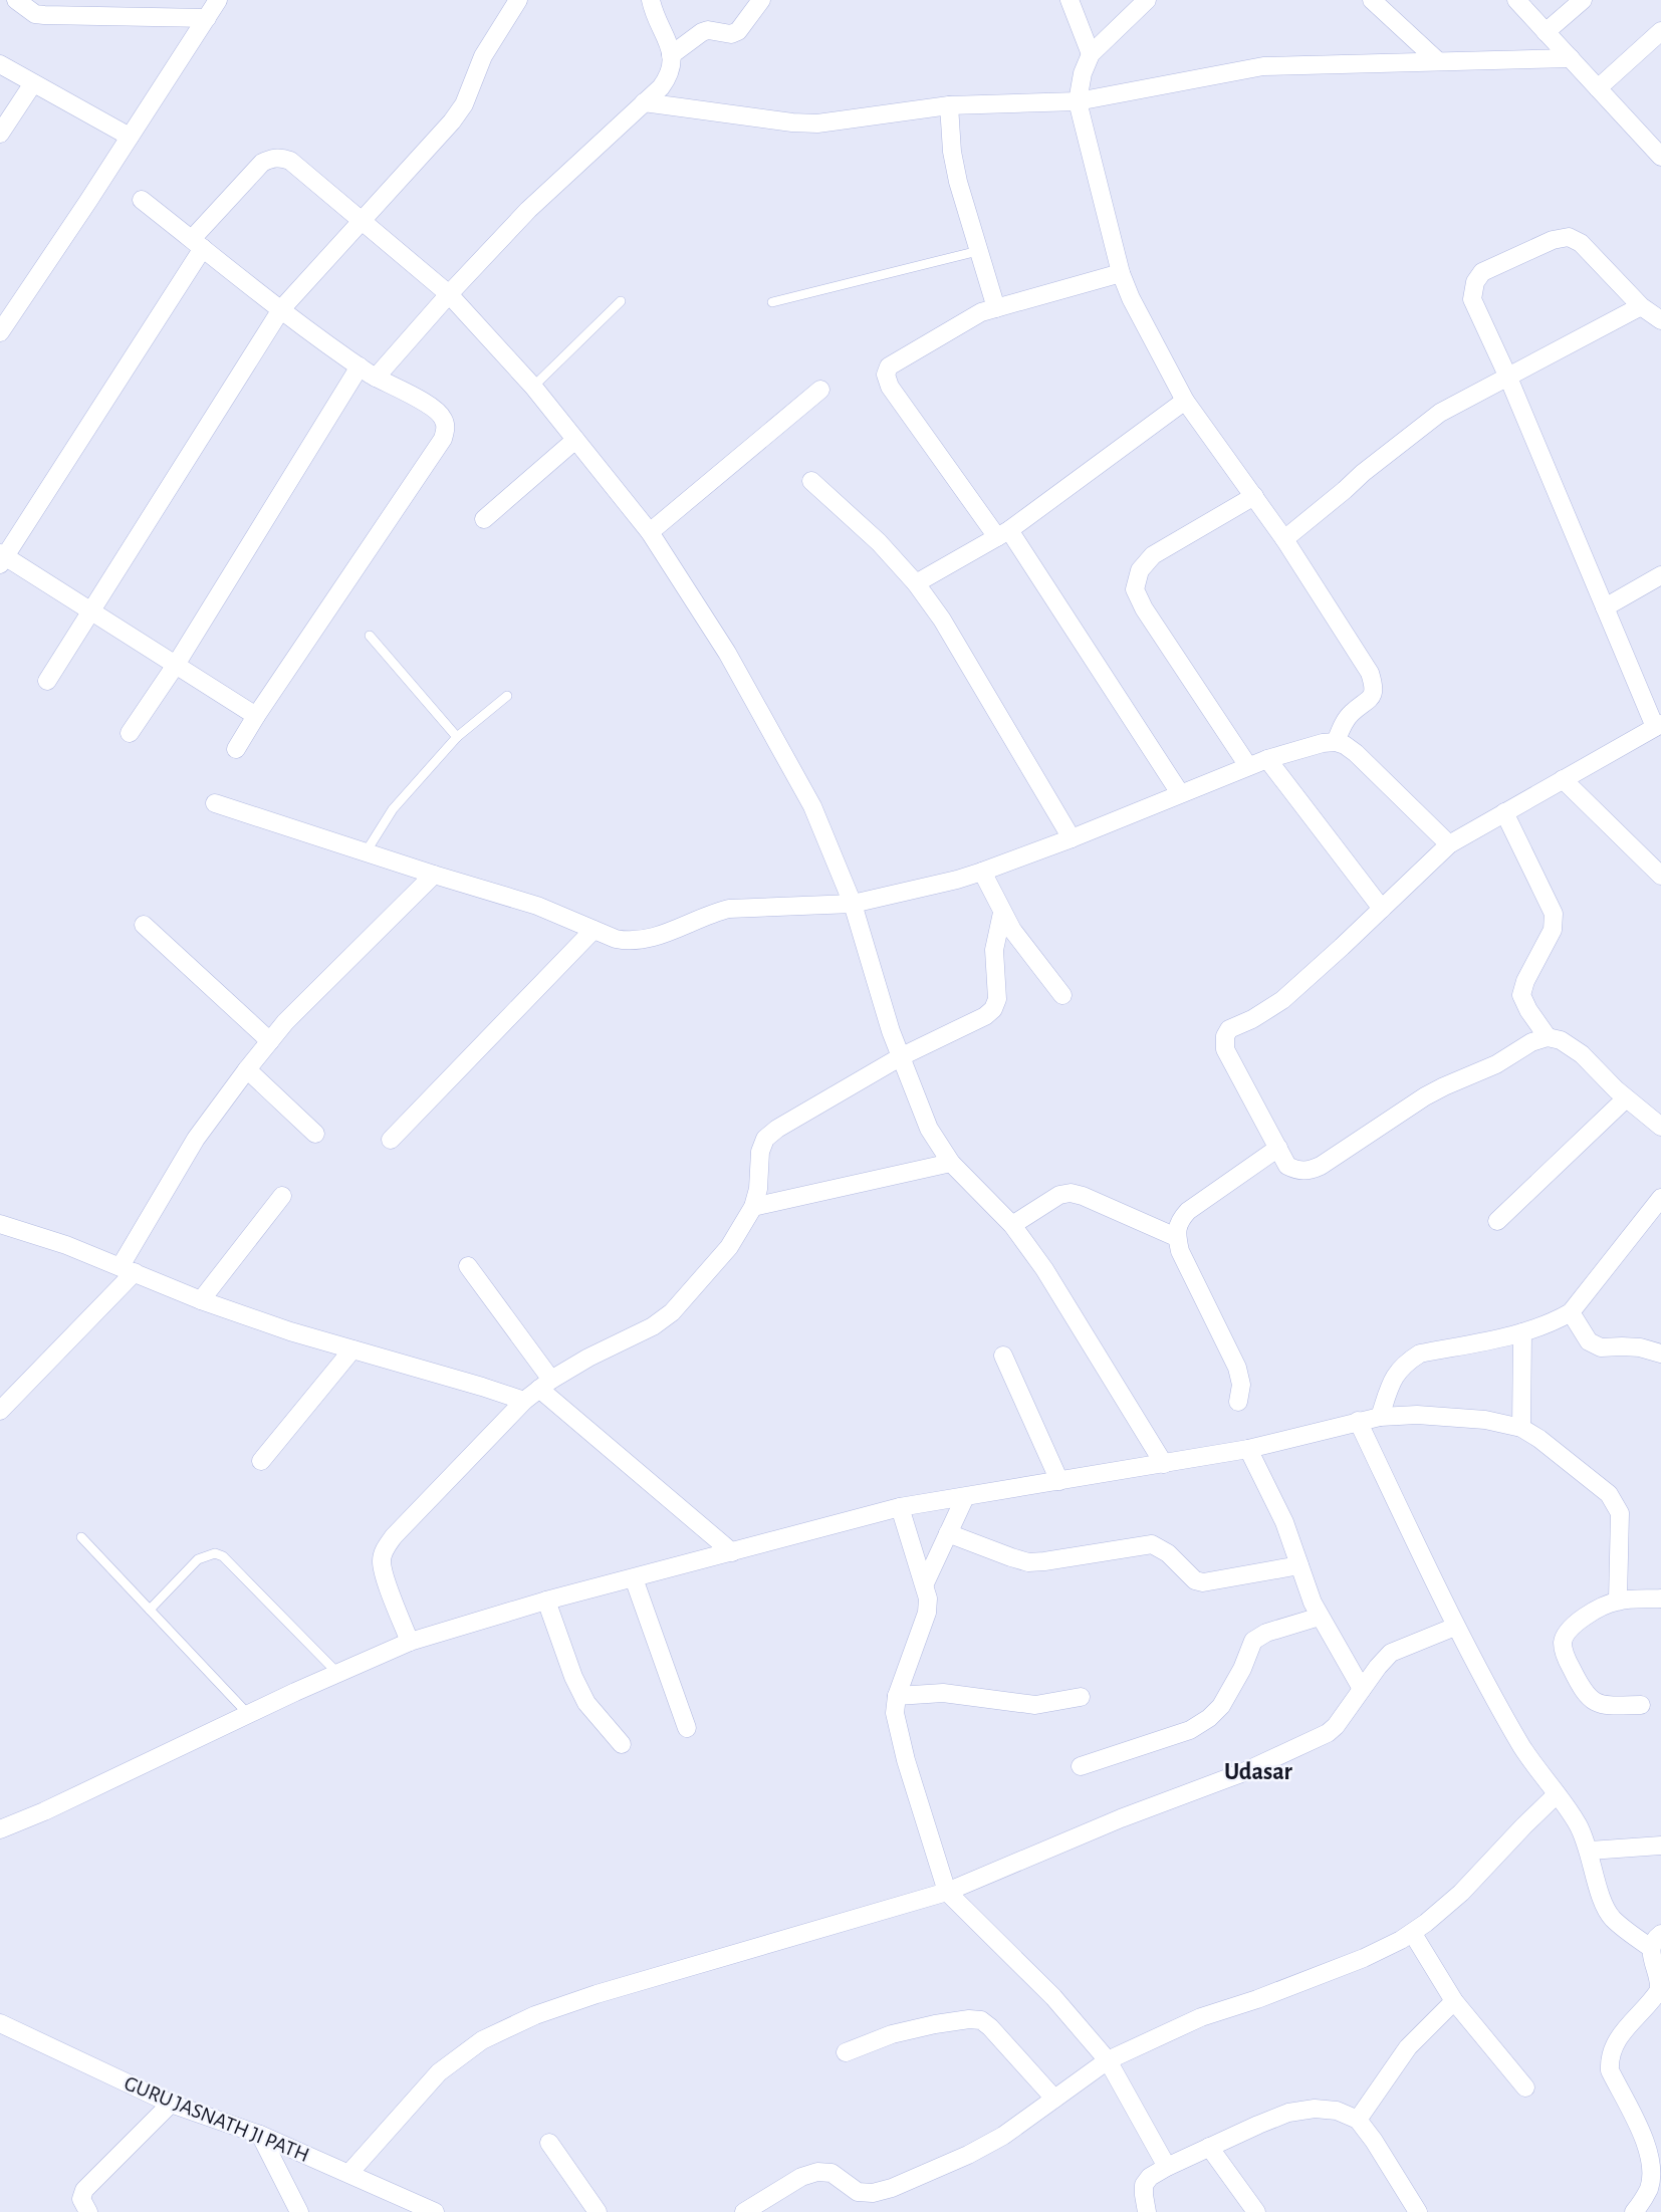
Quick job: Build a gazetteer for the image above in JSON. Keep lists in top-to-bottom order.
{
  "streets": {
    "street": ["GURU JASNATH JI PATH"]
  },
  "districts": ["Udasar"]
}
